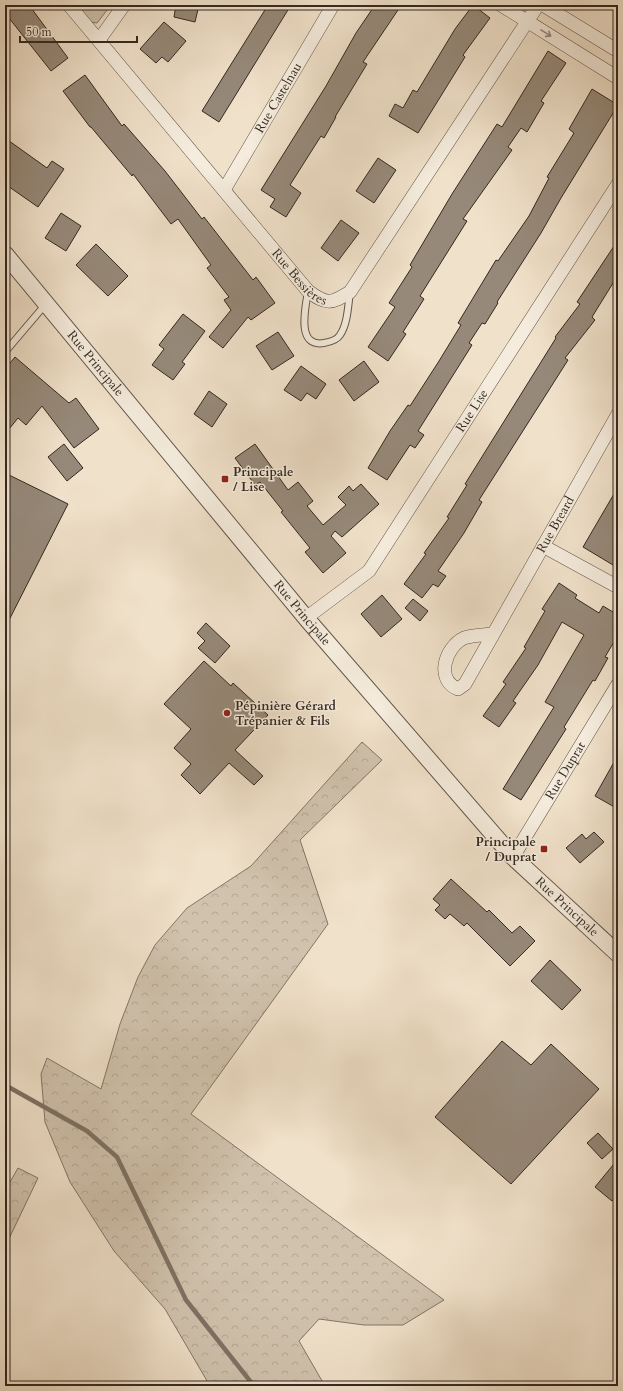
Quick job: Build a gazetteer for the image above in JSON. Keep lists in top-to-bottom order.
{
  "streets": {
    "street": [
      "Rue Castelnau",
      "Rue Bessières",
      "Rue Principale",
      "Rue Lise",
      "Rue Breard",
      "Rue Duprat"
    ]
  },
  "crossings": [
    ["Rue Castelnau", "Rue Bessières"],
    ["Rue Principale", "Rue Lise"],
    ["Rue Principale", "Rue Duprat"]
  ],
  "places": {
    "transit": ["Principale / Lise", "Principale / Duprat"],
    "other": ["Pépinière Gérard Trépanier & Fils"]
  },
  "scale_bar": "50 m"
}
